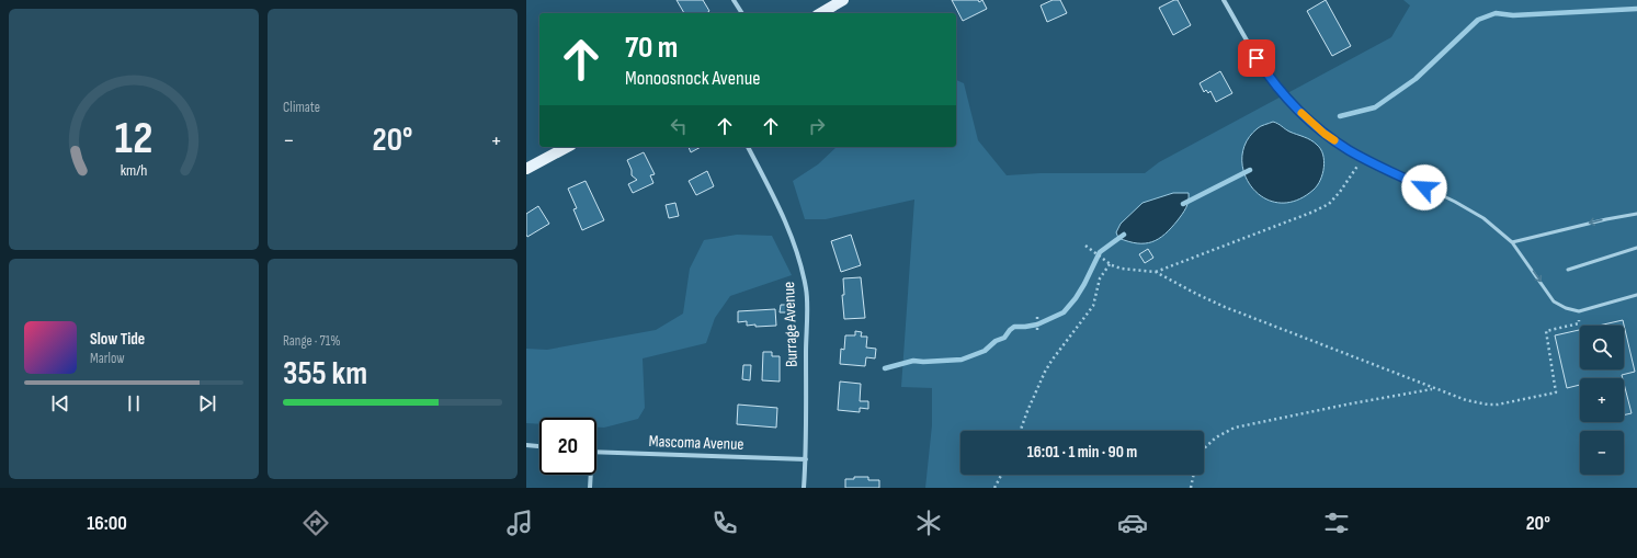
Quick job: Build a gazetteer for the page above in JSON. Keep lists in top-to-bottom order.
{
  "streets": {
    "street": ["Burrage Avenue", "Mascoma Avenue"]
  },
  "crossings": [
    ["Burrage Avenue", "Mascoma Avenue"]
  ],
  "page": {
    "tile": [
      "Climate",
      ["Range · 71%", "355 km"]
    ],
    "turn": ["70 m", "Monoosnock Avenue"],
    "heat": ["−", "20°", "+"],
    "song": ["Slow Tide", "Marlow"],
    "map_buttons": ["+", "−"],
    "limit": "20",
    "trip": "16:01 · 1 min · 90 m",
    "tabs": ["16:00", "20°"],
    "gauge": ["12", "km/h"]
  }
}
